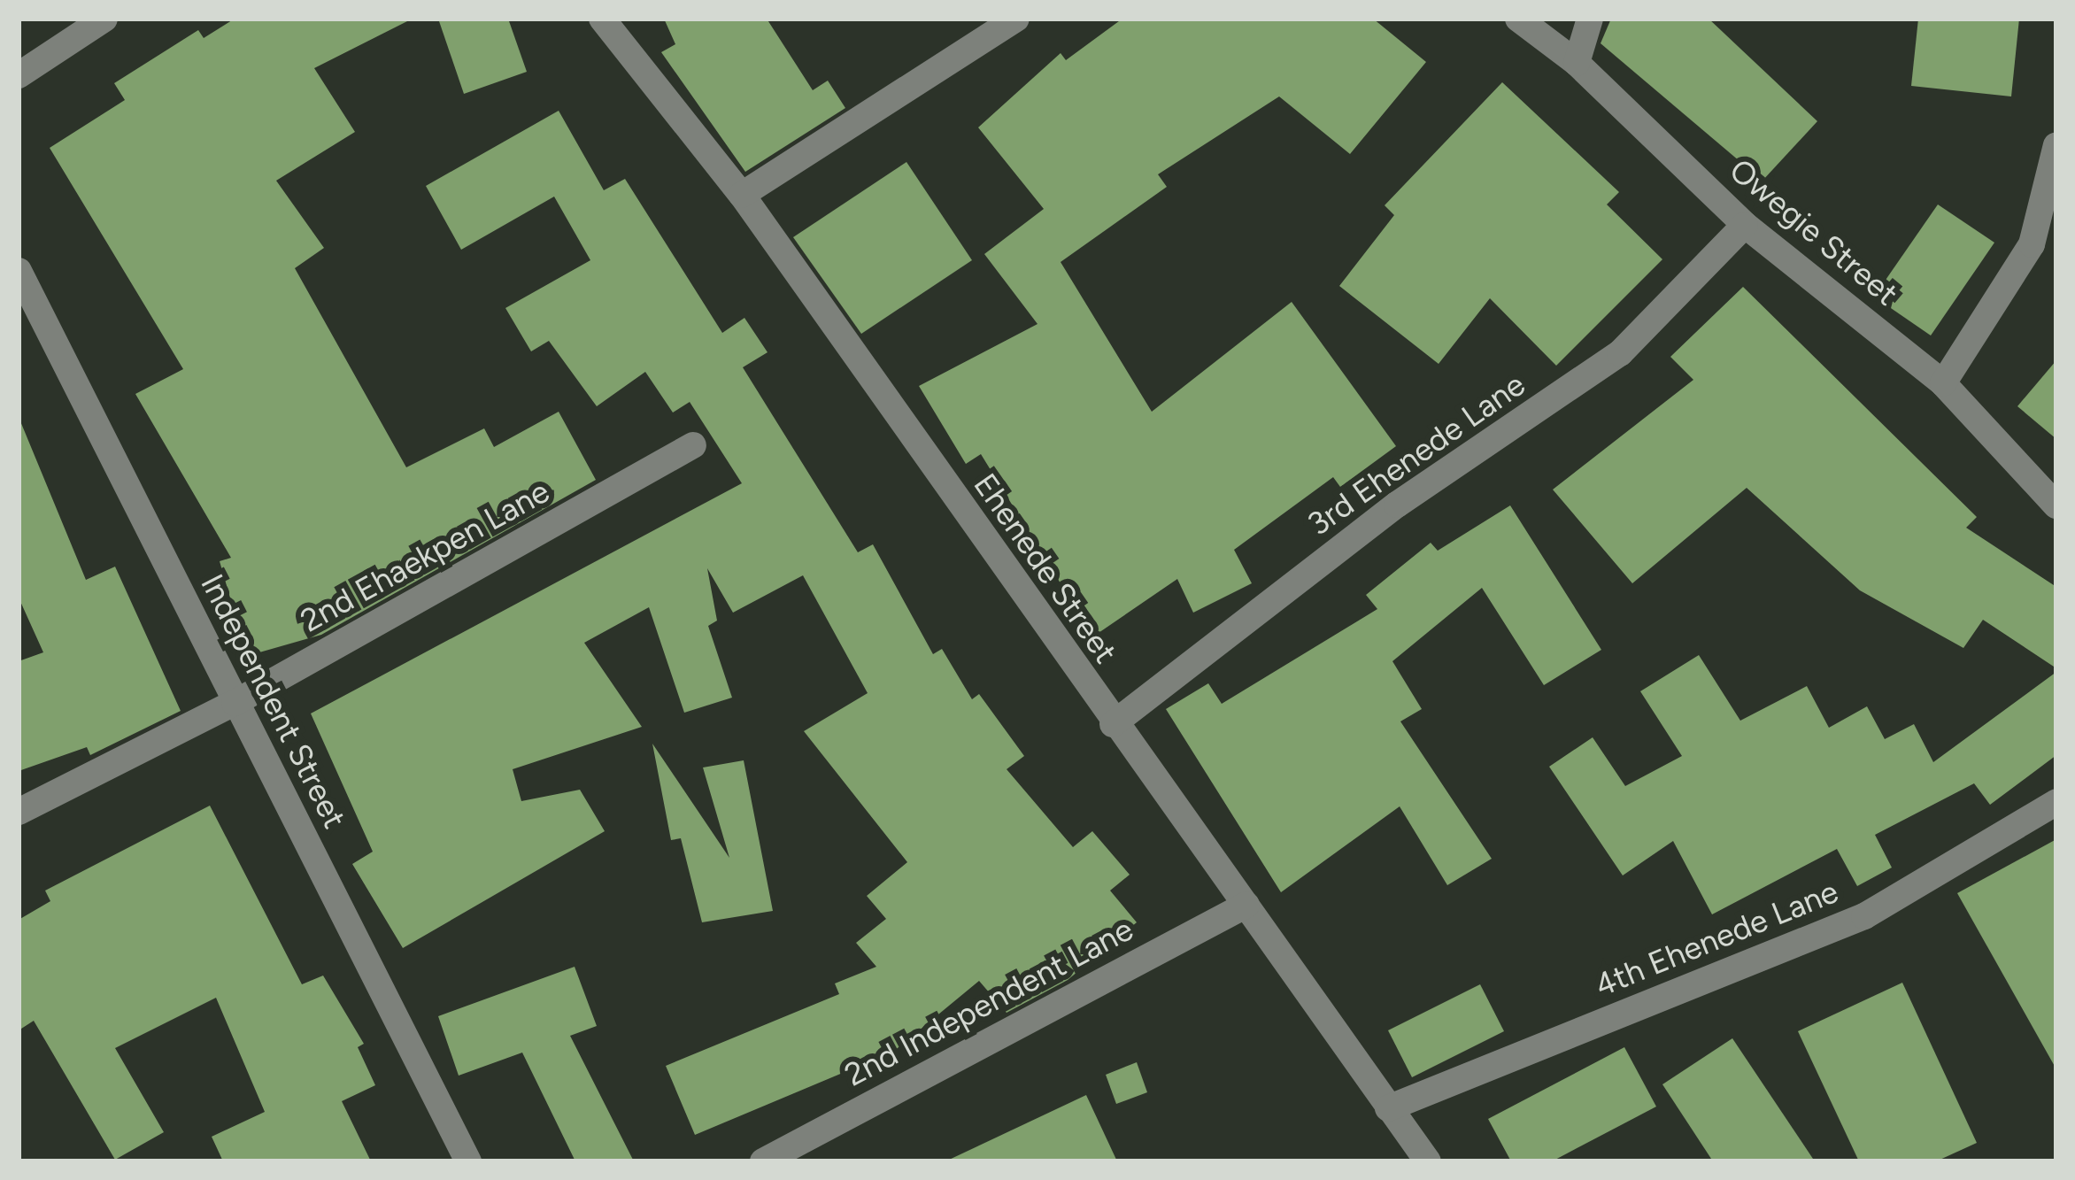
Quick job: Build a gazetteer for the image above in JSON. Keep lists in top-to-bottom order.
{
  "streets": {
    "street": [
      "Owegie Street",
      "3rd Ehenede Lane",
      "2nd Ehaekpen Lane",
      "Ehenede Street",
      "Independent Street",
      "4th Ehenede Lane",
      "2nd Independent Lane"
    ]
  },
  "crossings": [
    ["Owegie Street", "3rd Ehenede Lane"],
    ["3rd Ehenede Lane", "Ehenede Street"],
    ["2nd Ehaekpen Lane", "Independent Street"],
    ["Ehenede Street", "4th Ehenede Lane"],
    ["Ehenede Street", "2nd Independent Lane"]
  ]
}
